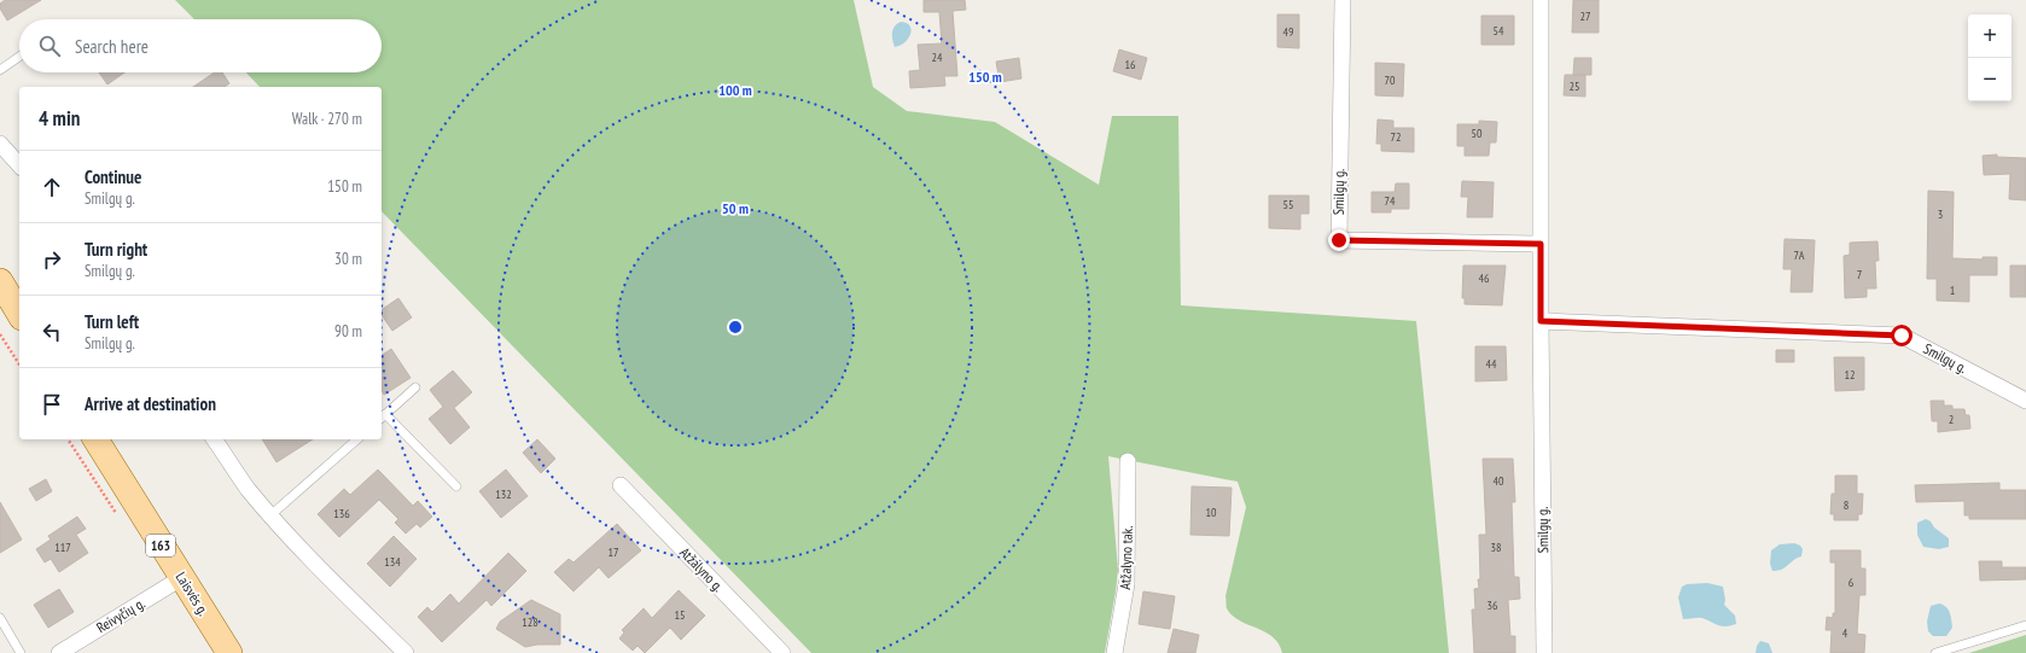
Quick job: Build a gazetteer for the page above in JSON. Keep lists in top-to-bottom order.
{
  "streets": {
    "main road": ["163", "Laisvės g."],
    "street": [
      "Smilgų g.",
      "Atžalyno tak.",
      "Atžalyno g.",
      "Reivyčių g."
    ]
  },
  "crossings": [
    ["Laisvės g.", "Reivyčių g."]
  ],
  "house_numbers": [
    "27",
    "54",
    "49",
    "24",
    "16",
    "70",
    "25",
    "50",
    "72",
    "74",
    "55",
    "3",
    "7A",
    "7",
    "46",
    "1",
    "44",
    "12",
    "2",
    "40",
    "132",
    "8",
    "10",
    "136",
    "117",
    "38",
    "17",
    "134",
    "6",
    "36",
    "15",
    "128",
    "4"
  ],
  "page": {
    "map_buttons": ["+", "−"],
    "search": "Search here",
    "heading": ["4 min", "Walk · 270 m"],
    "list": [
      ["Continue", "Smilgų g.", "150 m"],
      ["Turn right", "Smilgų g.", "30 m"],
      ["Turn left", "Smilgų g.", "90 m"],
      "Arrive at destination"
    ]
  },
  "rings": ["150 m", "100 m", "50 m"]
}
